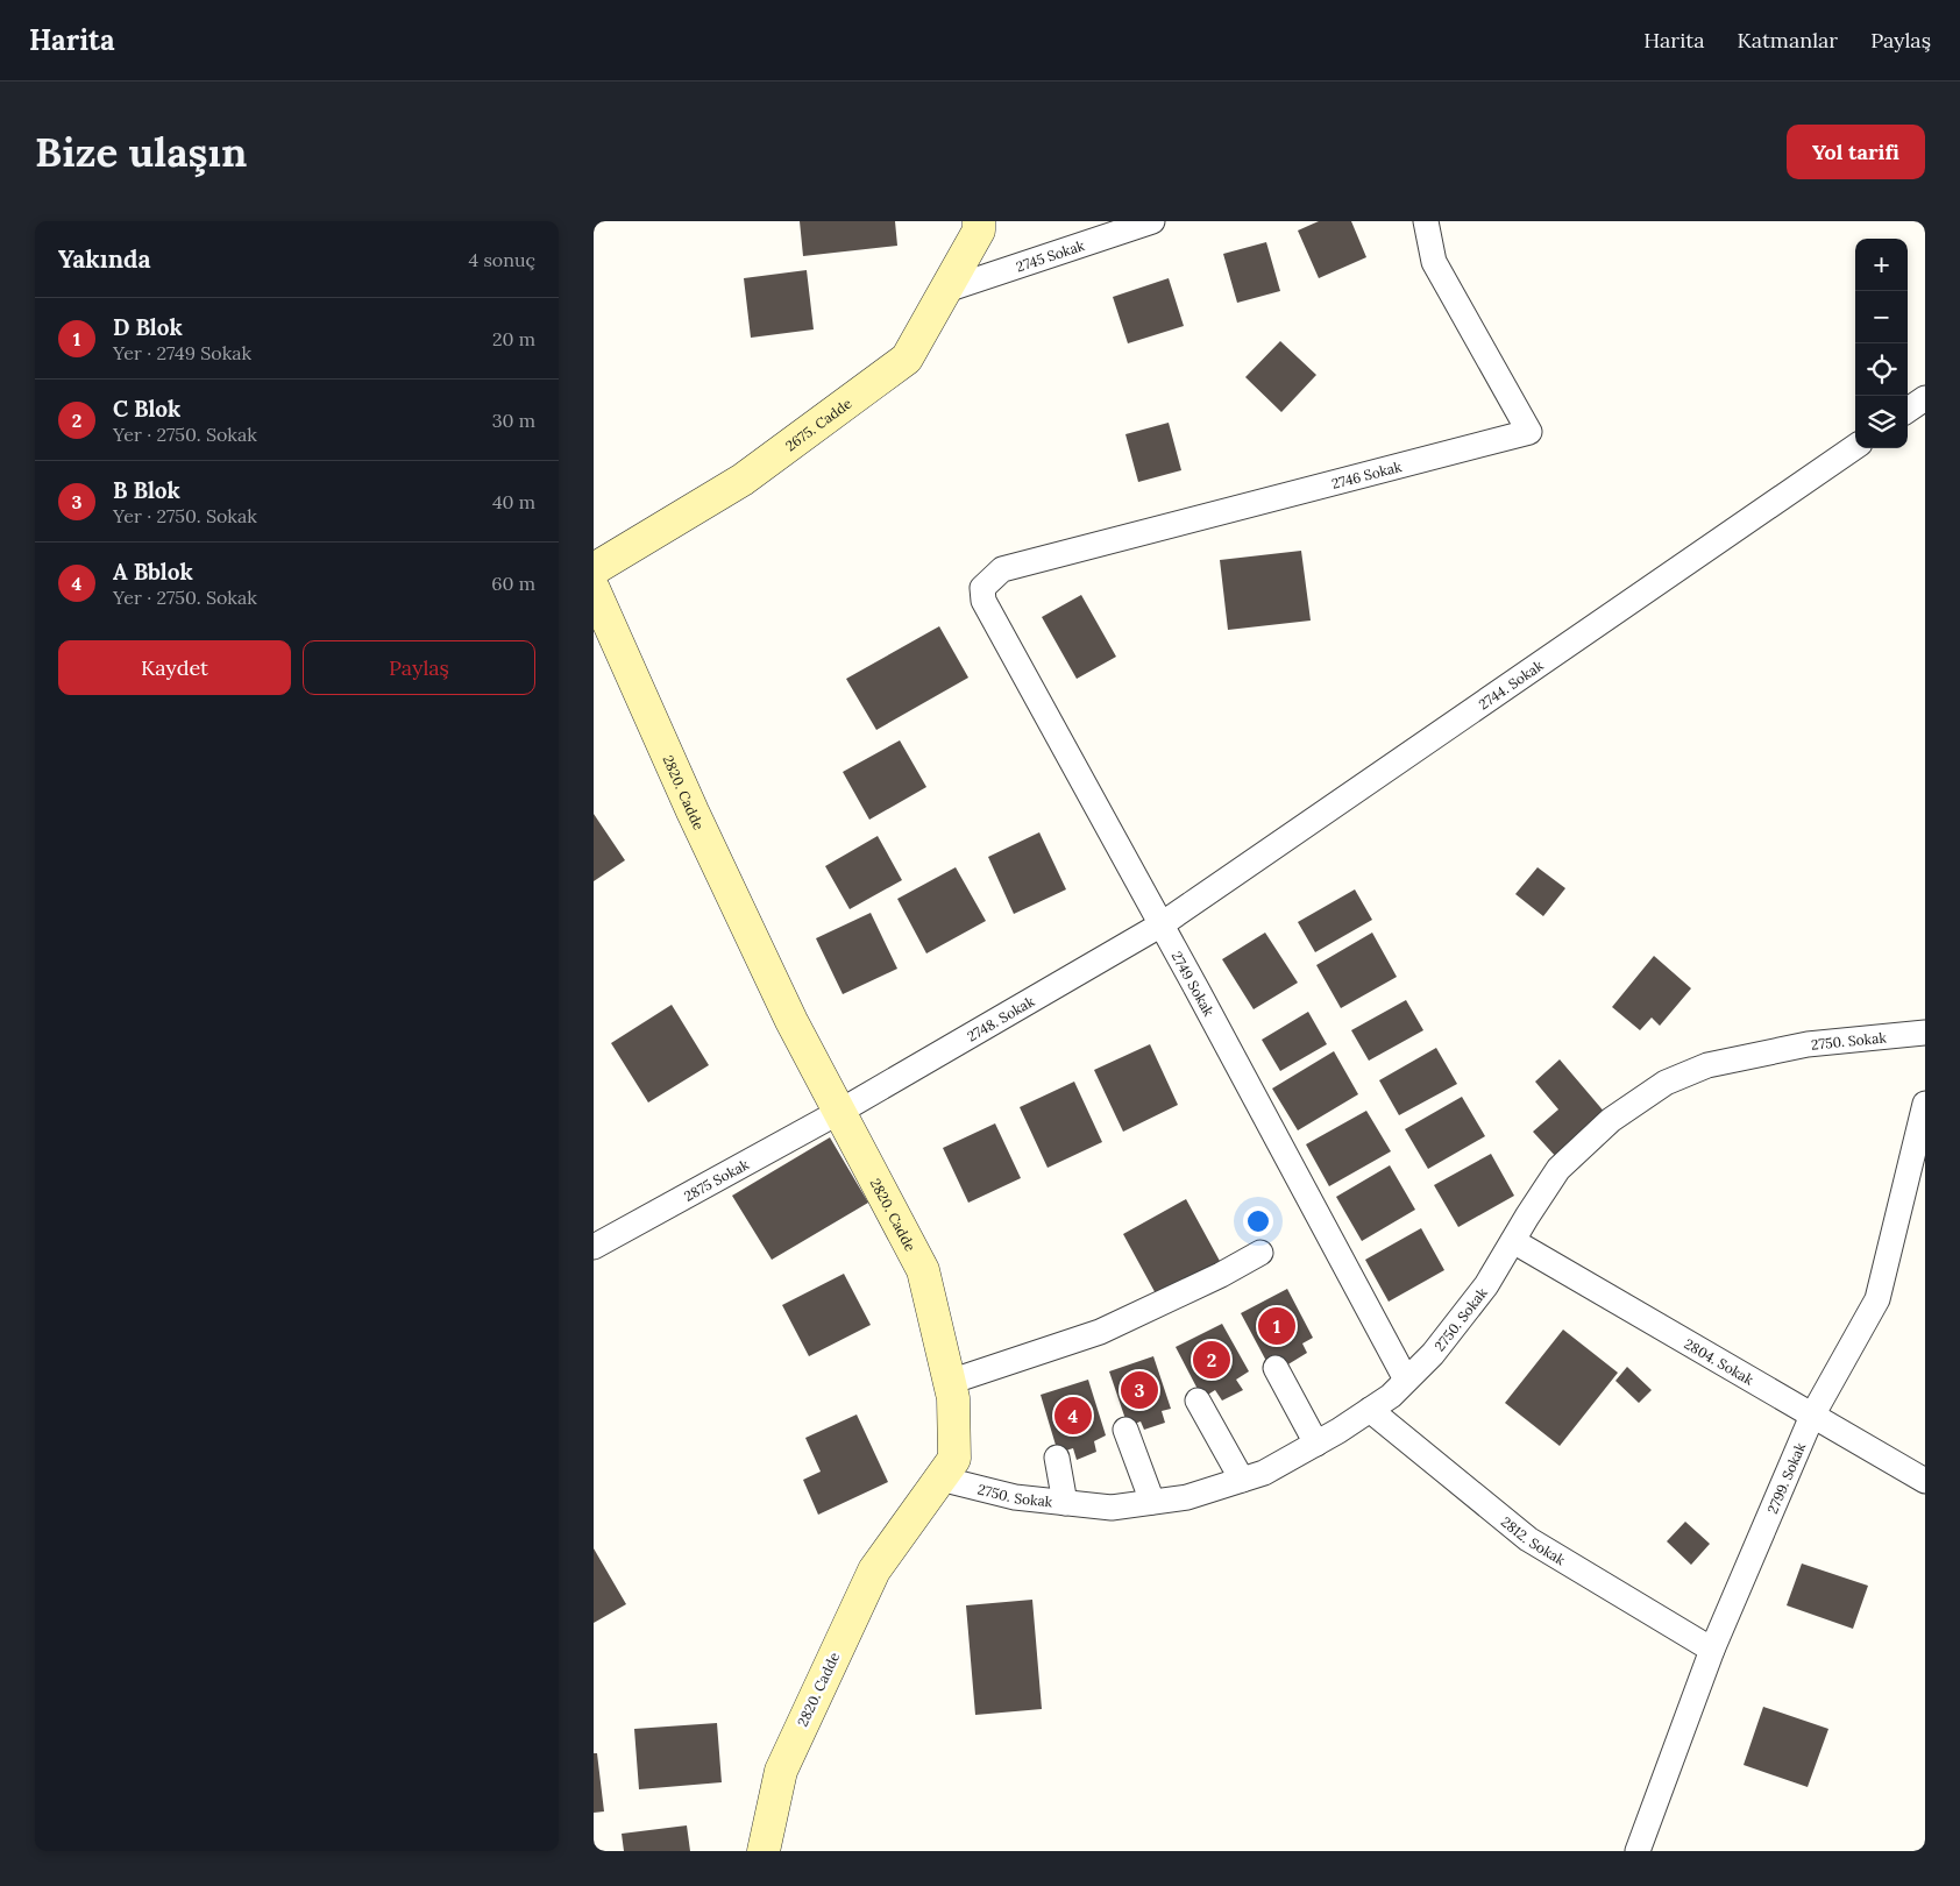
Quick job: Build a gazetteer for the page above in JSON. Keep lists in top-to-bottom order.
{
  "streets": {
    "street": [
      "2745 Sokak",
      "2675. Cadde",
      "2746 Sokak",
      "2744. Sokak",
      "2820. Cadde",
      "2749 Sokak",
      "2748. Sokak",
      "2750. Sokak",
      "2875 Sokak",
      "2804. Sokak",
      "2799. Sokak",
      "2812. Sokak"
    ]
  },
  "crossings": [
    ["2745 Sokak", "2675. Cadde"],
    ["2746 Sokak", "2749 Sokak"],
    ["2744. Sokak", "2749 Sokak"],
    ["2744. Sokak", "2748. Sokak"],
    ["2820. Cadde", "2748. Sokak"],
    ["2820. Cadde", "2750. Sokak"],
    ["2820. Cadde", "2875 Sokak"],
    ["2749 Sokak", "2748. Sokak"],
    ["2749 Sokak", "2750. Sokak"],
    ["2748. Sokak", "2875 Sokak"],
    ["2750. Sokak", "2804. Sokak"],
    ["2750. Sokak", "2812. Sokak"],
    ["2804. Sokak", "2799. Sokak"],
    ["2799. Sokak", "2812. Sokak"]
  ],
  "page": {
    "header": "Harita",
    "nav": ["Harita", "Katmanlar", "Paylaş"],
    "buttons": [
      "Yol tarifi",
      ["Kaydet", "Paylaş"]
    ],
    "title": "Bize ulaşın",
    "heading": ["Yakında", "4 sonuç"],
    "map_buttons": ["+", "−"],
    "list": [
      {
        "mark": "1",
        "name": "D Blok",
        "note": "Yer · 2749 Sokak",
        "value": "20 m"
      },
      {
        "mark": "2",
        "name": "C Blok",
        "note": "Yer · 2750. Sokak",
        "value": "30 m"
      },
      {
        "mark": "3",
        "name": "B Blok",
        "note": "Yer · 2750. Sokak",
        "value": "40 m"
      },
      {
        "mark": "4",
        "name": "A Bblok",
        "note": "Yer · 2750. Sokak",
        "value": "60 m"
      }
    ],
    "pins": [
      "1",
      "2",
      "3",
      "4"
    ]
  }
}
